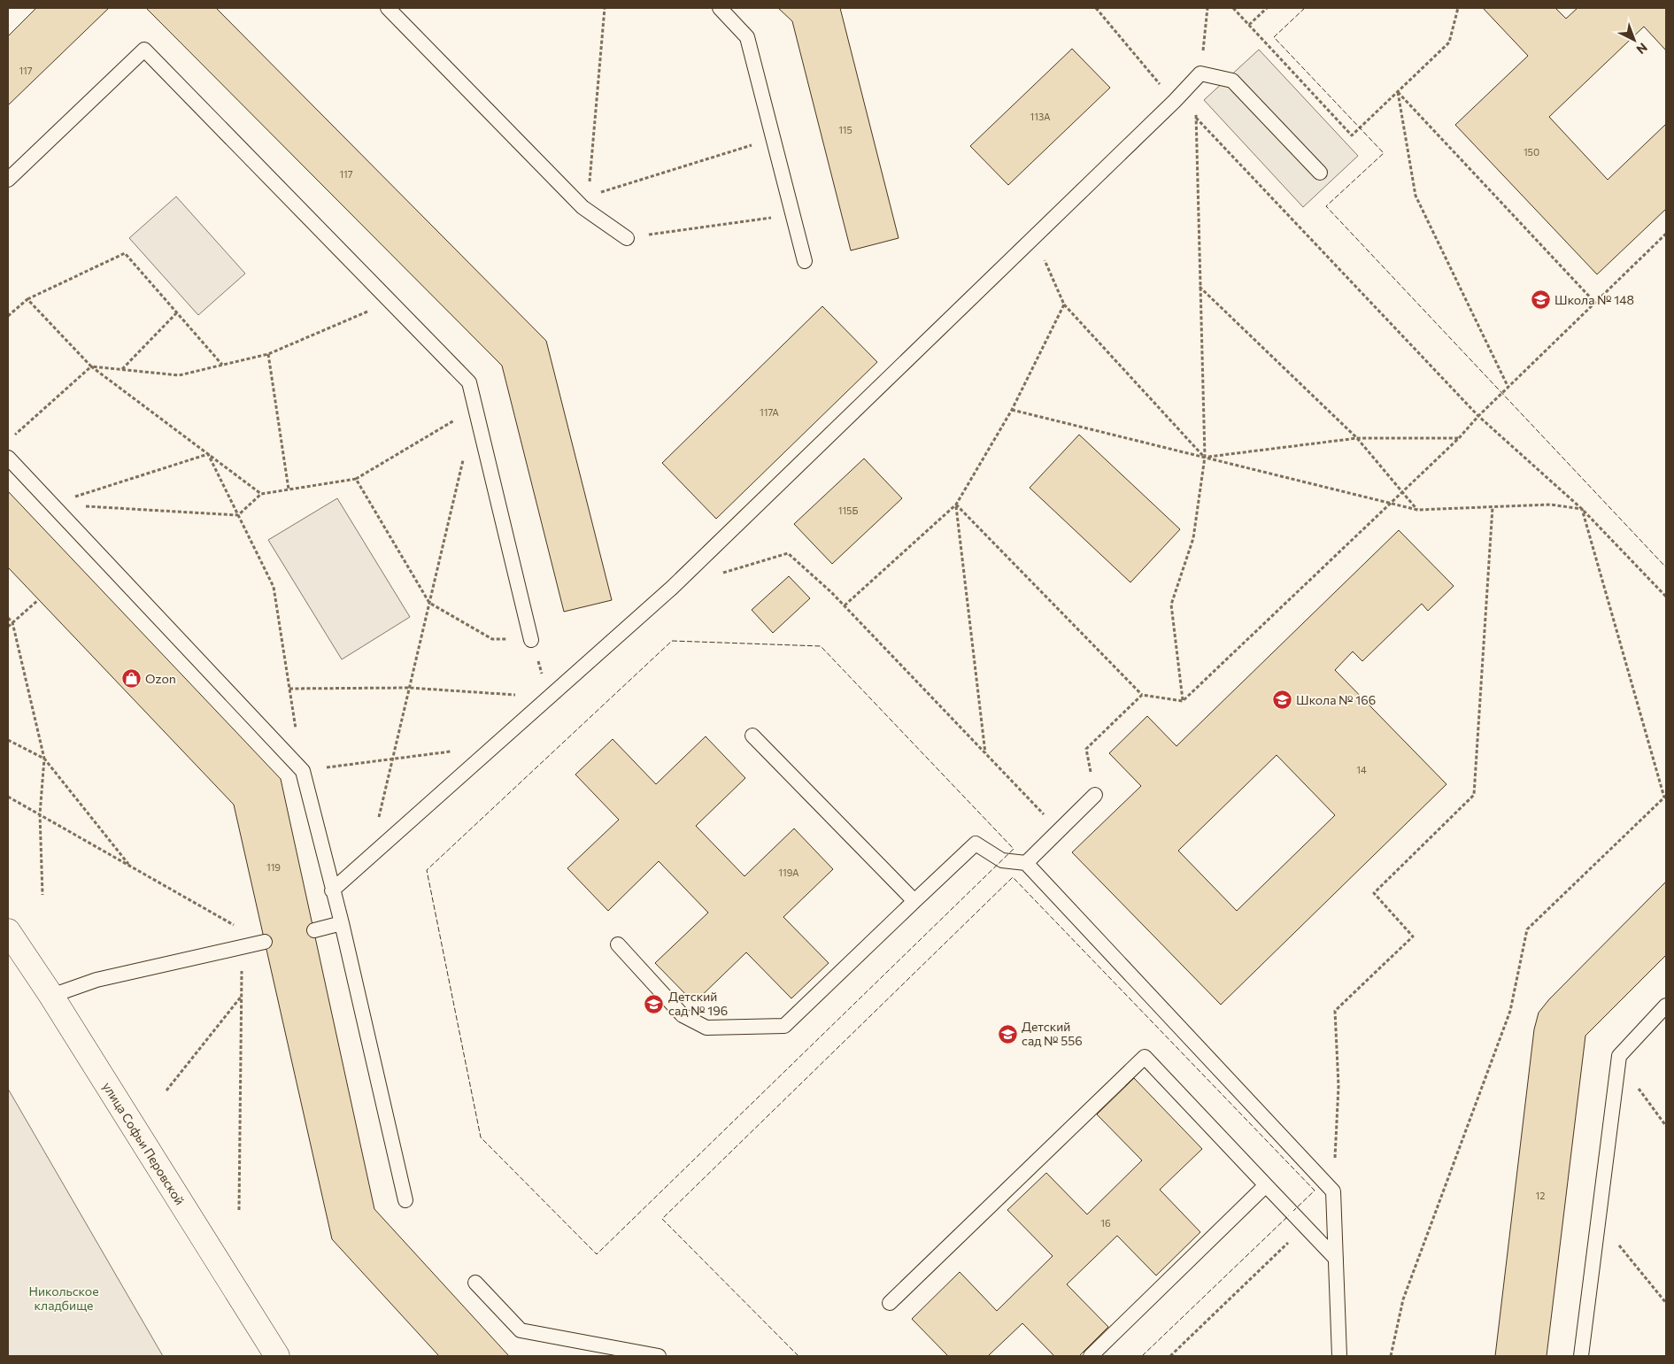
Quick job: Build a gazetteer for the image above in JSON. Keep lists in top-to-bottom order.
{
  "streets": {
    "street": ["улица Софьи Перовской"]
  },
  "parks": ["Никольское кладбище"],
  "places": {
    "school or university": [
      "Школа № 148",
      "Школа № 166",
      "Детский сад № 196",
      "Детский сад № 556"
    ],
    "shop": ["Ozon"]
  },
  "house_numbers": [
    "117",
    "113А",
    "115",
    "150",
    "117",
    "117А",
    "115Б",
    "14",
    "119",
    "119А",
    "12",
    "16"
  ],
  "north": "bottom right"
}
